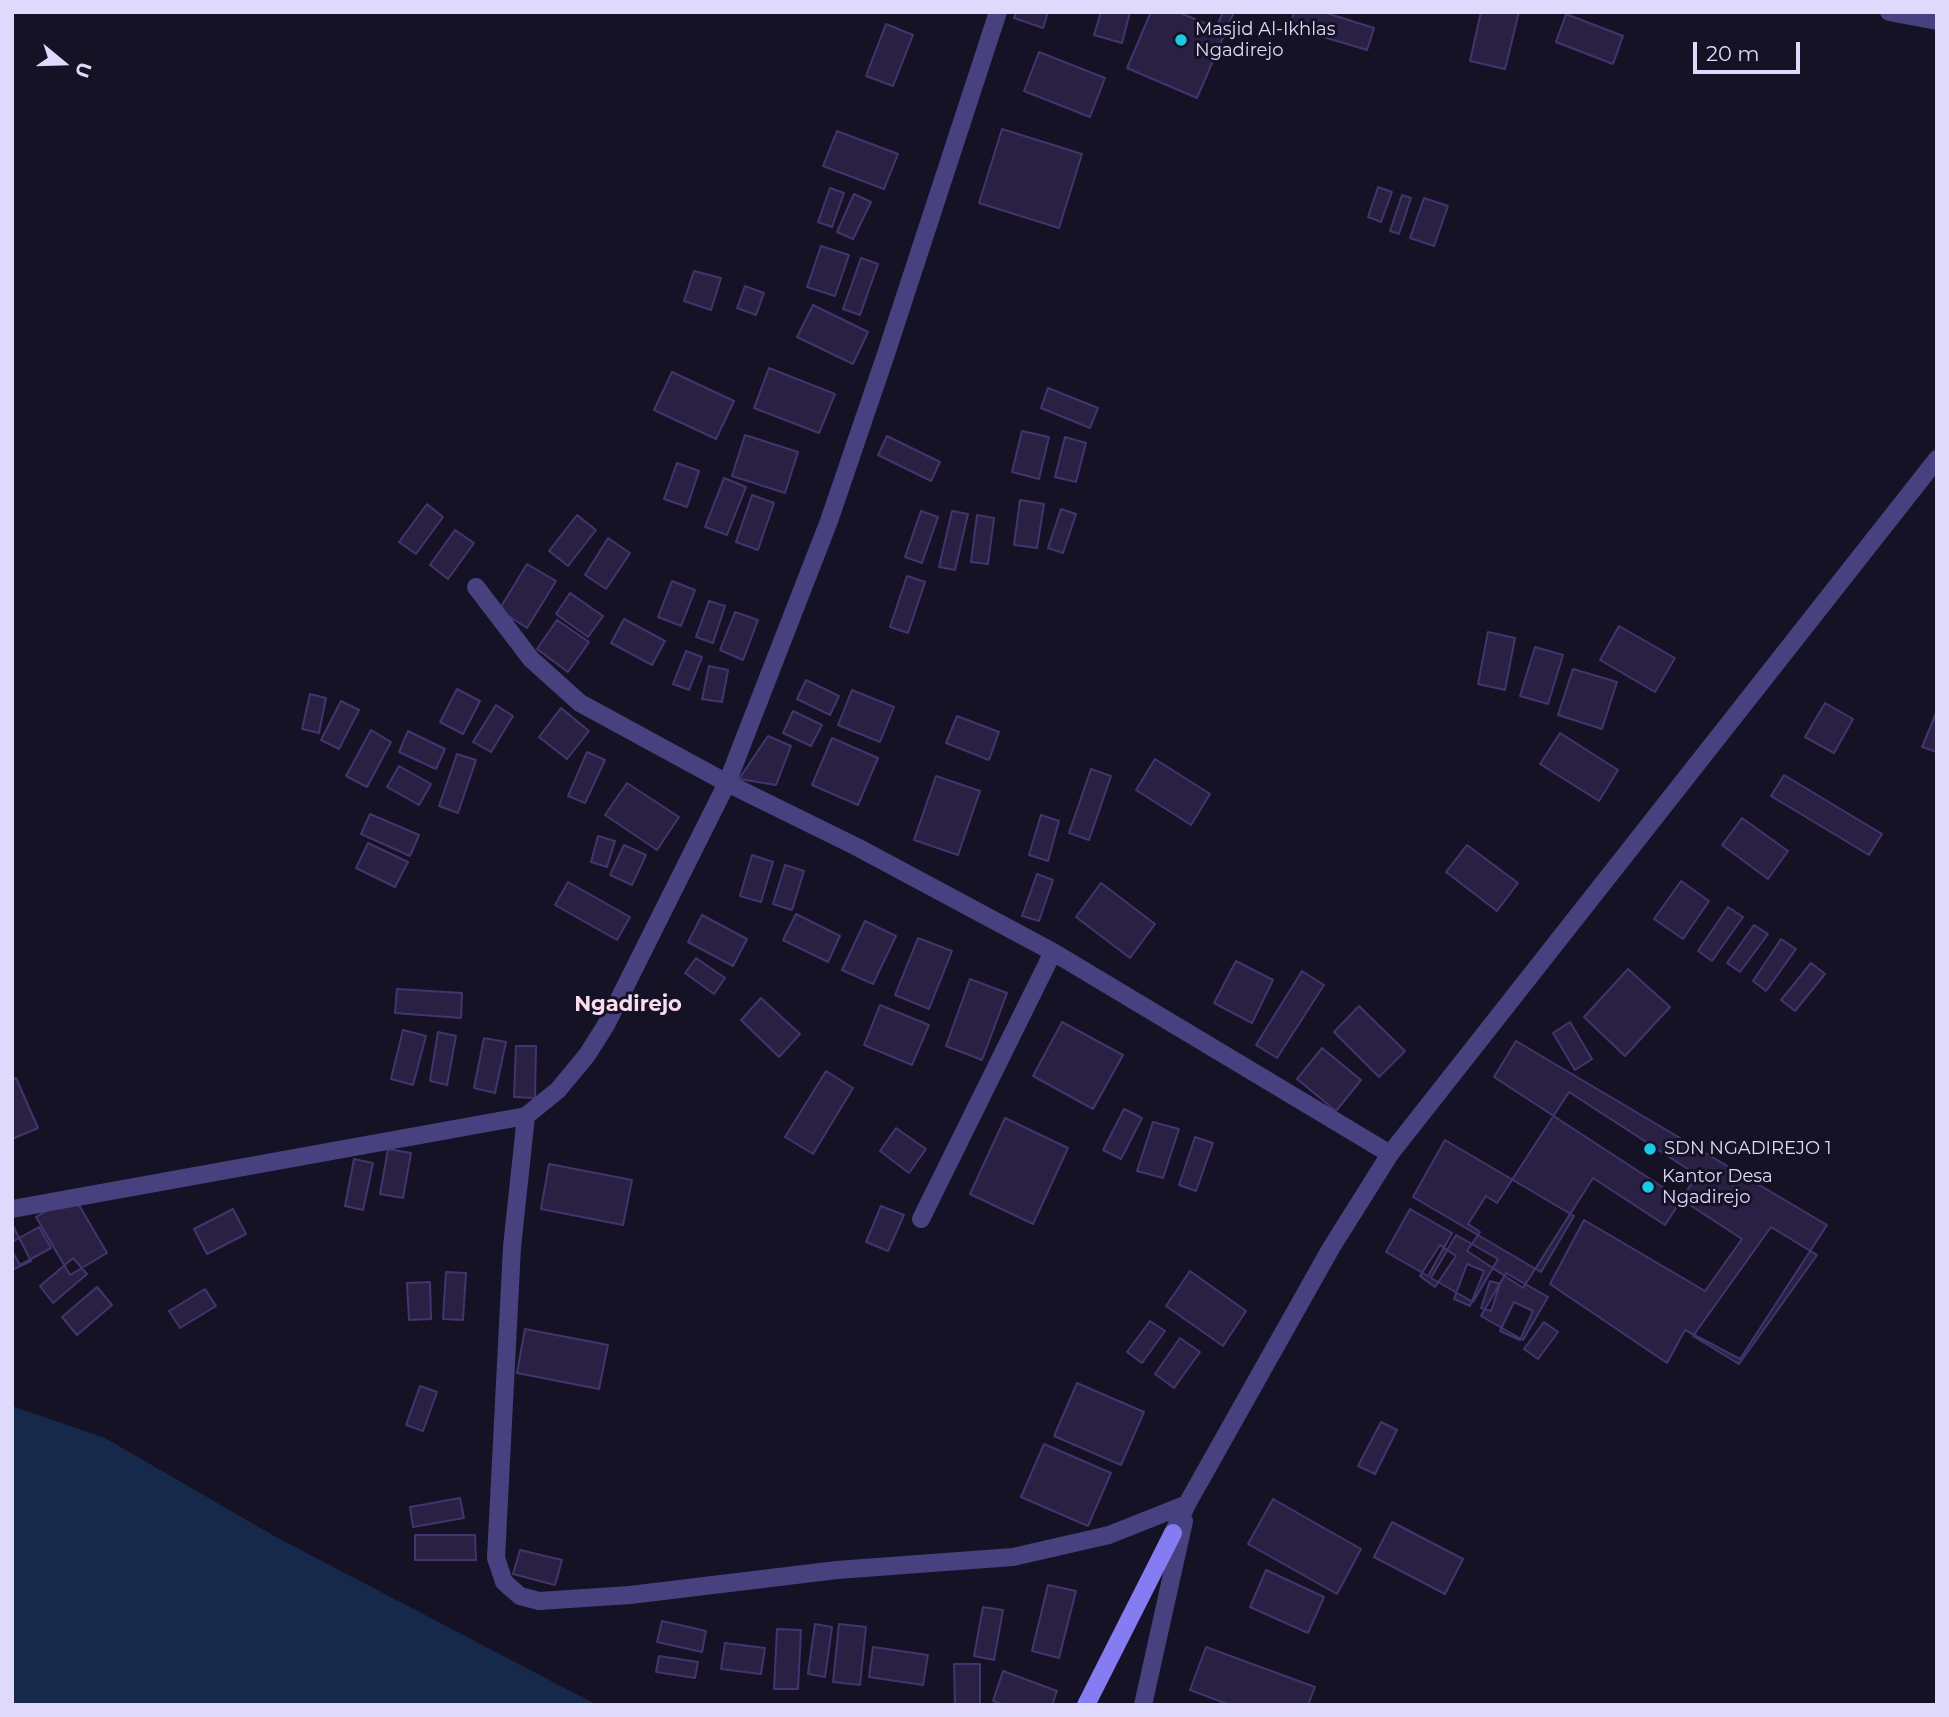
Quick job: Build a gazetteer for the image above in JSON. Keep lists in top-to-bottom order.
{
  "districts": ["Ngadirejo"],
  "places": ["Masjid Al-Ikhlas Ngadirejo", "SDN NGADIREJO 1", "Kantor Desa Ngadirejo"],
  "scale_bar": "20 m",
  "north": "right"
}
